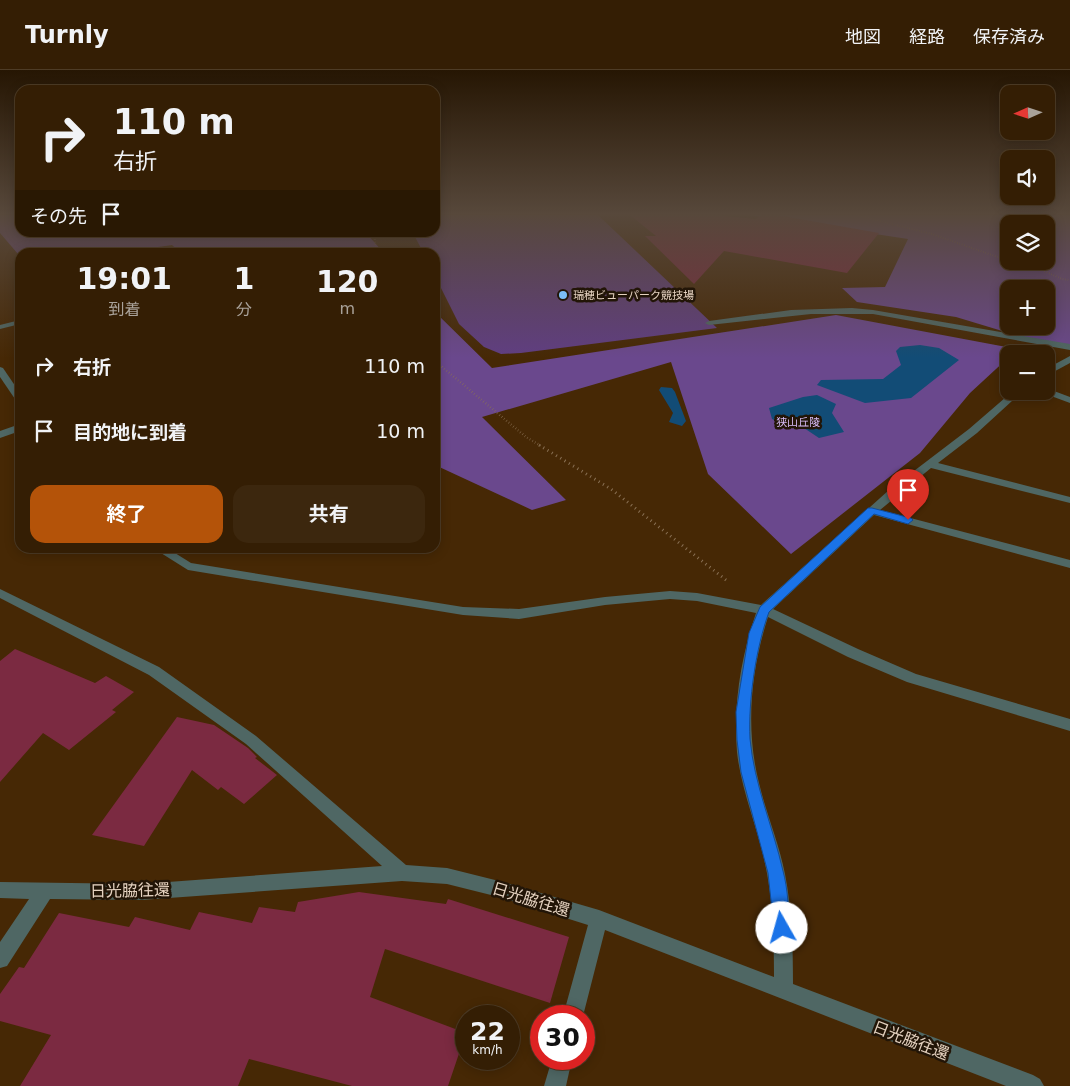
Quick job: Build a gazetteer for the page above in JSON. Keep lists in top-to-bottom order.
{
  "streets": {
    "street": ["日光脇往還"]
  },
  "parks": ["狭山丘陵"],
  "places": ["瑞穂ビューパーク競技場"],
  "north": "left",
  "page": {
    "header": "Turnly",
    "nav": ["地図", "経路", "保存済み"],
    "map_buttons": ["+", "−"],
    "turn": ["110 m", "右折"],
    "then": "その先",
    "eta": [
      "19:01",
      "到着",
      "1",
      "分",
      "120",
      "m"
    ],
    "list": [
      {
        "name": "右折",
        "value": "110 m"
      },
      {
        "name": "目的地に到着",
        "value": "10 m"
      }
    ],
    "buttons": ["終了", "共有"],
    "speed": "22 km/h",
    "limit": "30"
  }
}
